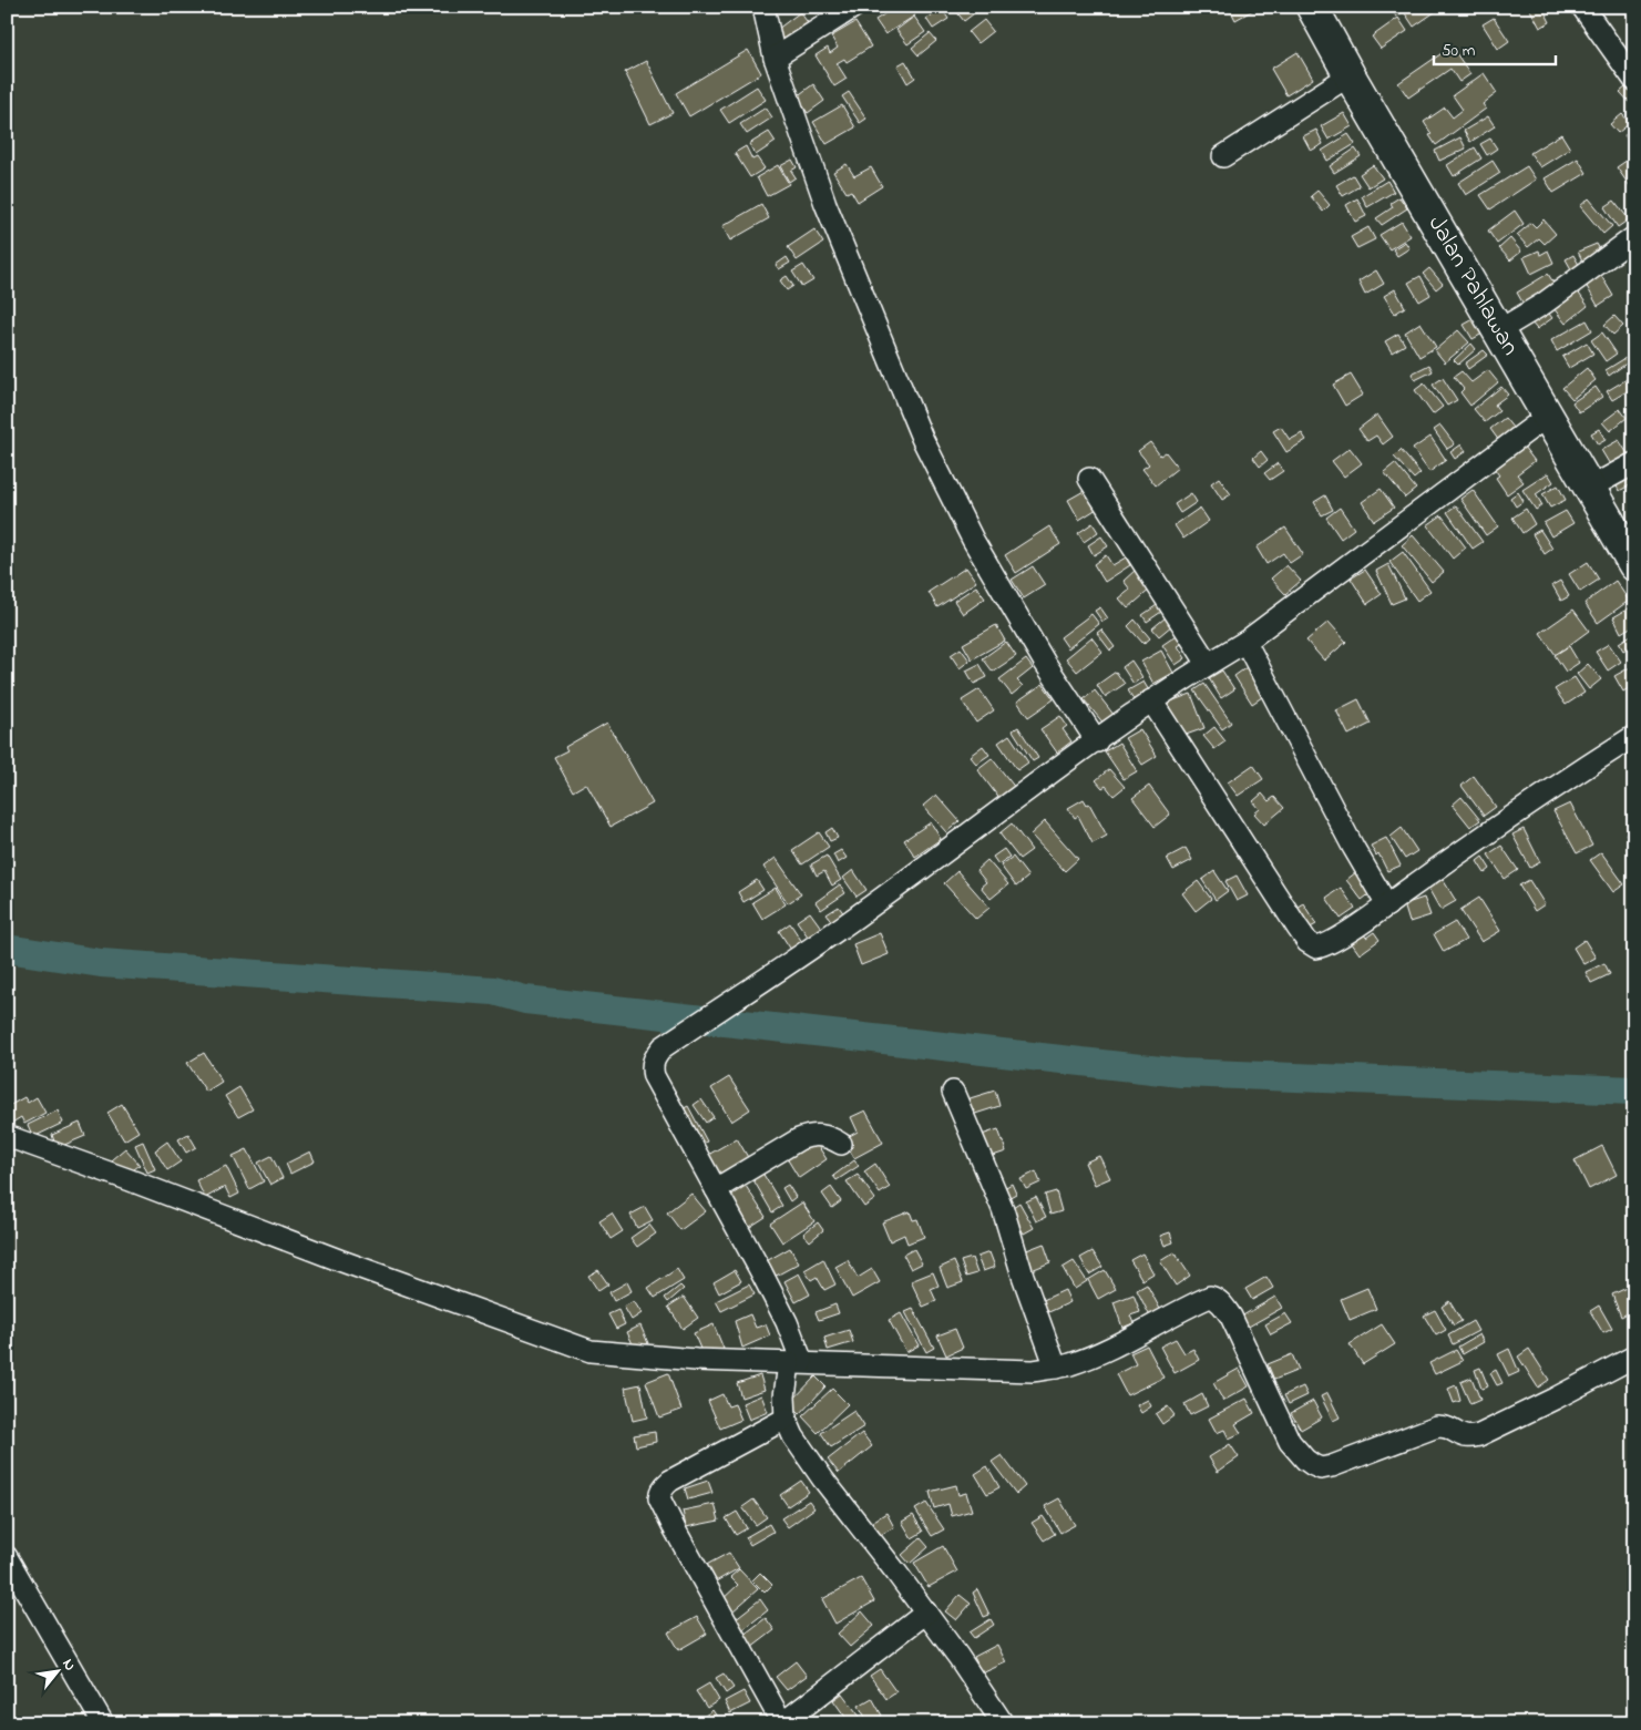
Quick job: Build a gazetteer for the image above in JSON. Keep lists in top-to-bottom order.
{
  "streets": {
    "highway": ["Jalan Pahlawan"]
  },
  "scale_bar": "50 m",
  "north": "top right"
}
